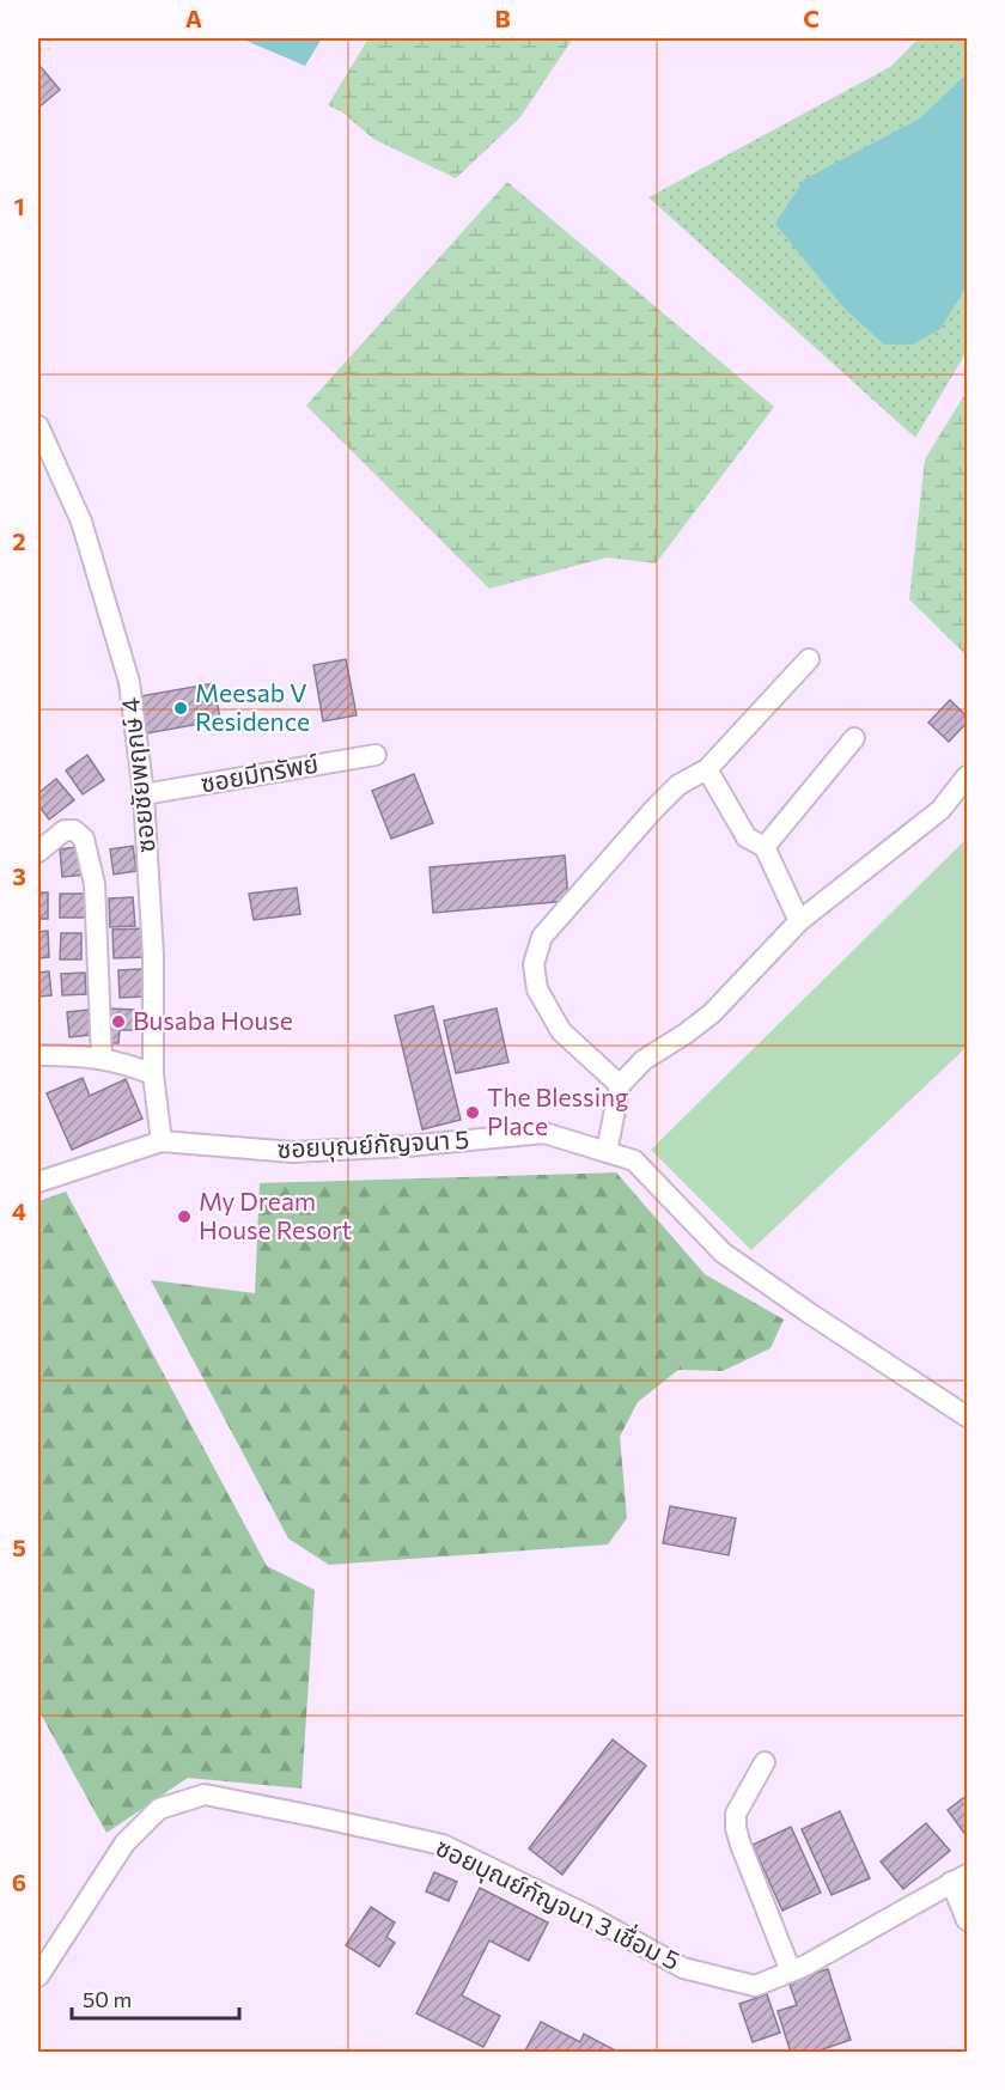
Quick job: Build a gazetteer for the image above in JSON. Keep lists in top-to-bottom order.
{
  "streets": {
    "street": [
      "ซอยมีทรัพย์",
      "ซอยชัยพฤกษ์ 4",
      "ซอยบุณย์กัญจนา 5",
      "ซอยบุณย์กัญจนา 3 เชื่อม 5"
    ]
  },
  "crossings": [
    ["ซอยมีทรัพย์", "ซอยชัยพฤกษ์ 4"],
    ["ซอยชัยพฤกษ์ 4", "ซอยบุณย์กัญจนา 5"]
  ],
  "places": [
    "Meesab V Residence",
    "Busaba House",
    "The Blessing Place",
    "My Dream House Resort"
  ],
  "scale_bar": "50 m",
  "grid": {
    "columns": ["A", "B", "C"],
    "rows": [
      "1",
      "2",
      "3",
      "4",
      "5",
      "6"
    ]
  }
}
